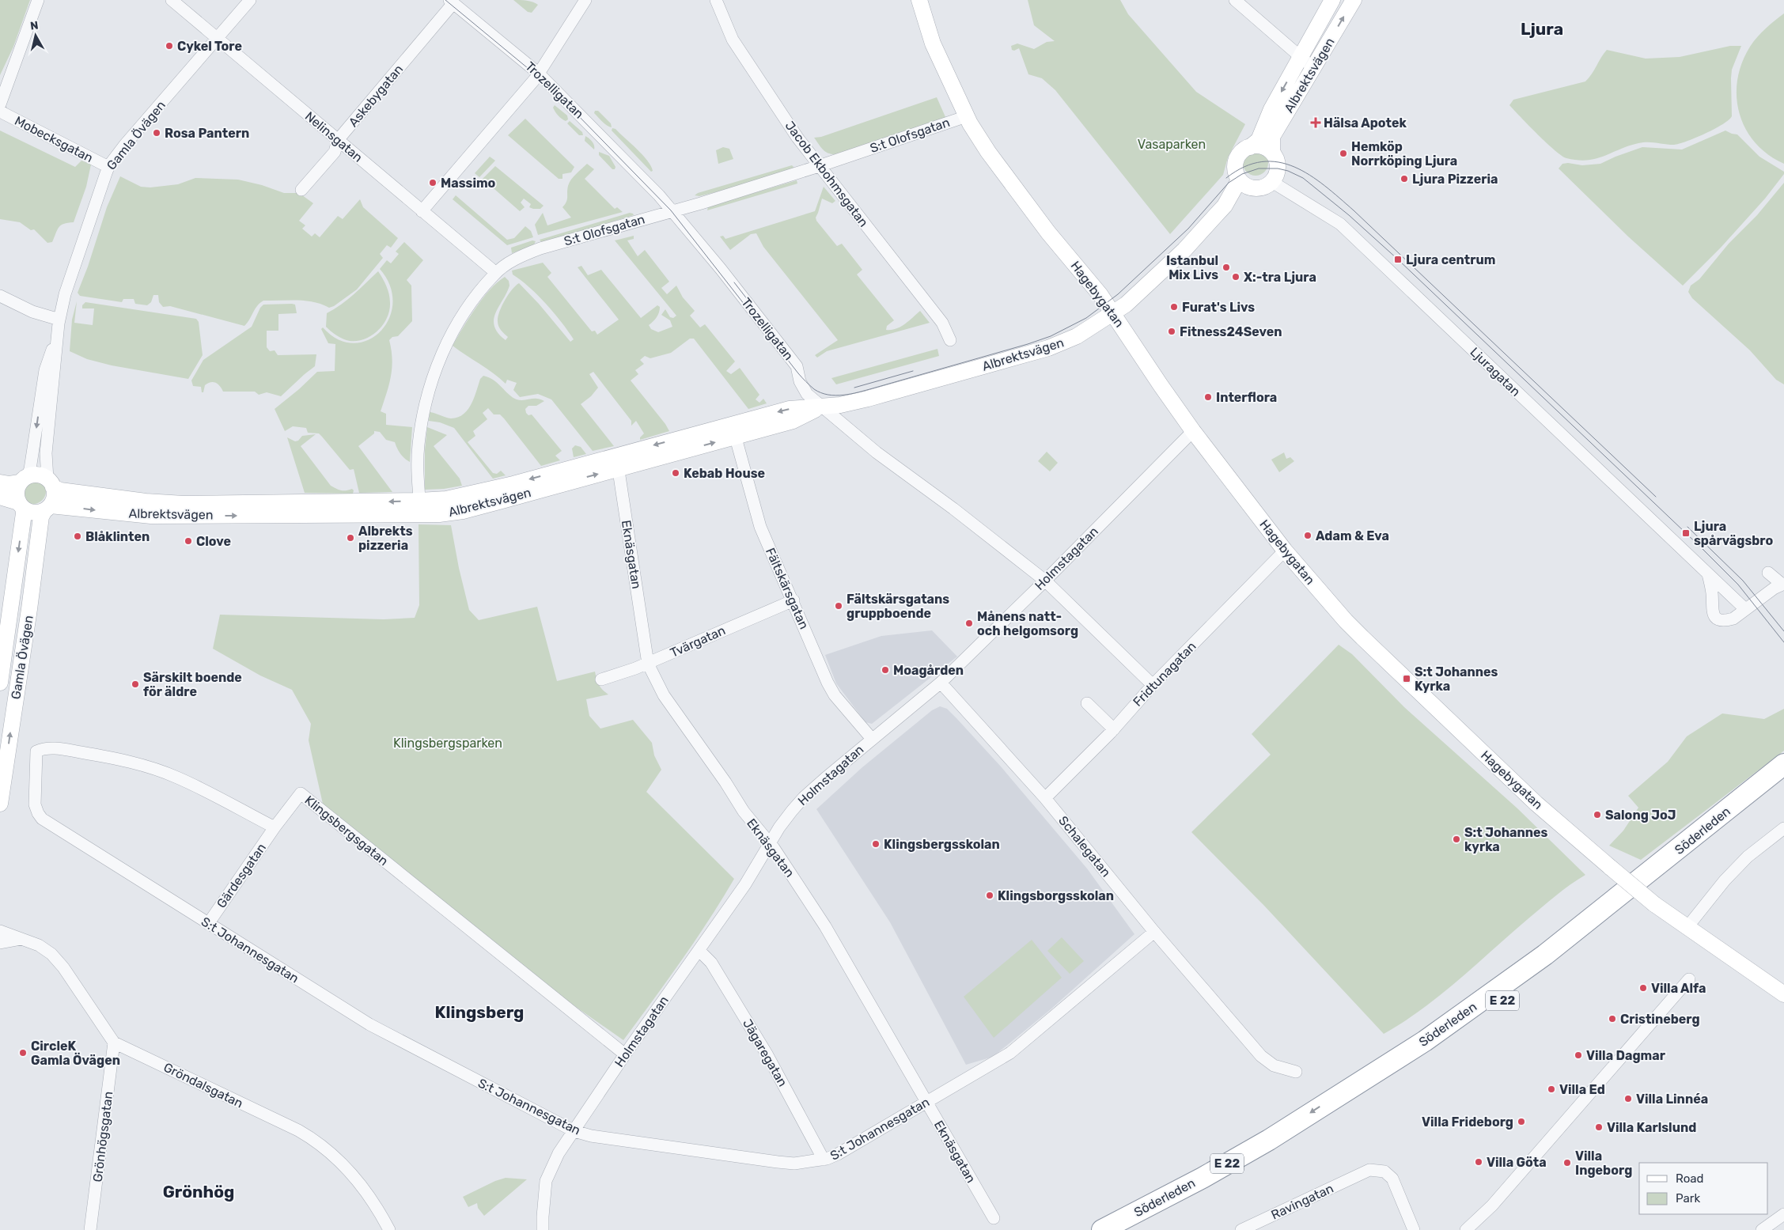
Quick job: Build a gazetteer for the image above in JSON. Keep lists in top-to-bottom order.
{
  "streets": {
    "highway": ["Söderleden", "E 22"],
    "main road": ["Albrektsvägen", "Gamla Övägen", "Hagebygatan"],
    "street": [
      "Trozelligatan",
      "Askebygatan",
      "S:t Olofsgatan",
      "Nelinsgatan",
      "Mobecksgatan",
      "Jacob Ekbohmsgatan",
      "Ljuragatan",
      "Eknäsgatan",
      "Holmstagatan",
      "Fältskärsgatan",
      "Tvärgatan",
      "Fridtunagatan",
      "Klingsbergsgatan",
      "Schalegatan",
      "Gärdesgatan",
      "S:t Johannesgatan",
      "Jägaregatan",
      "Gröndalsgatan",
      "Grönhögsgatan",
      "Ravingatan"
    ]
  },
  "crossings": [
    ["Albrektsvägen", "Trozelligatan"],
    ["Albrektsvägen", "Gamla Övägen"],
    ["Albrektsvägen", "S:t Olofsgatan"],
    ["Albrektsvägen", "Hagebygatan"],
    ["Albrektsvägen", "Ljuragatan"],
    ["Albrektsvägen", "Eknäsgatan"],
    ["Albrektsvägen", "Fältskärsgatan"],
    ["Trozelligatan", "Askebygatan"],
    ["Trozelligatan", "S:t Olofsgatan"],
    ["Trozelligatan", "Holmstagatan"],
    ["Trozelligatan", "Fridtunagatan"],
    ["Askebygatan", "Nelinsgatan"],
    ["Gamla Övägen", "Nelinsgatan"],
    ["Gamla Övägen", "Mobecksgatan"],
    ["S:t Olofsgatan", "Nelinsgatan"],
    ["S:t Olofsgatan", "Jacob Ekbohmsgatan"],
    ["S:t Olofsgatan", "Hagebygatan"],
    ["Hagebygatan", "Holmstagatan"],
    ["Hagebygatan", "Fridtunagatan"],
    ["Eknäsgatan", "Holmstagatan"],
    ["Eknäsgatan", "Tvärgatan"],
    ["Eknäsgatan", "S:t Johannesgatan"],
    ["Holmstagatan", "Fältskärsgatan"],
    ["Holmstagatan", "Klingsbergsgatan"],
    ["Holmstagatan", "Schalegatan"],
    ["Holmstagatan", "S:t Johannesgatan"],
    ["Holmstagatan", "Jägaregatan"],
    ["Fältskärsgatan", "Tvärgatan"],
    ["Fridtunagatan", "Schalegatan"],
    ["Klingsbergsgatan", "Gärdesgatan"],
    ["Klingsbergsgatan", "S:t Johannesgatan"],
    ["Schalegatan", "S:t Johannesgatan"],
    ["Gärdesgatan", "S:t Johannesgatan"],
    ["S:t Johannesgatan", "Jägaregatan"],
    ["Gröndalsgatan", "Grönhögsgatan"]
  ],
  "districts": ["Ljura", "Klingsberg", "Grönhög"],
  "parks": ["Vasaparken", "Klingsbergsparken"],
  "places": {
    "other": [
      "Cykel Tore",
      "Rosa Pantern",
      "Hemköp Norrköping Ljura",
      "Ljura Pizzeria",
      "Massimo",
      "Istanbul Mix Livs",
      "X:-tra Ljura",
      "Furat's Livs",
      "Fitness24Seven",
      "Interflora",
      "Kebab House",
      "Adam & Eva",
      "Blåklinten",
      "Albrekts pizzeria",
      "Clove",
      "Fältskärsgatans gruppboende",
      "Månens natt- och helgomsorg",
      "Moagården",
      "Särskilt boende för äldre",
      "Salong JoJ",
      "S:t Johannes kyrka",
      "Klingsbergsskolan",
      "Klingsborgsskolan",
      "Villa Alfa",
      "Cristineberg",
      "CircleK Gamla Övägen",
      "Villa Dagmar",
      "Villa Ed",
      "Villa Linnéa",
      "Villa Frideborg",
      "Villa Karlslund",
      "Villa Göta",
      "Villa Ingeborg"
    ],
    "health": ["Hälsa Apotek"],
    "transit": ["Ljura centrum", "Ljura spårvägsbro", "S:t Johannes Kyrka"]
  },
  "legend": ["Road", "Park"],
  "north": "top"
}
